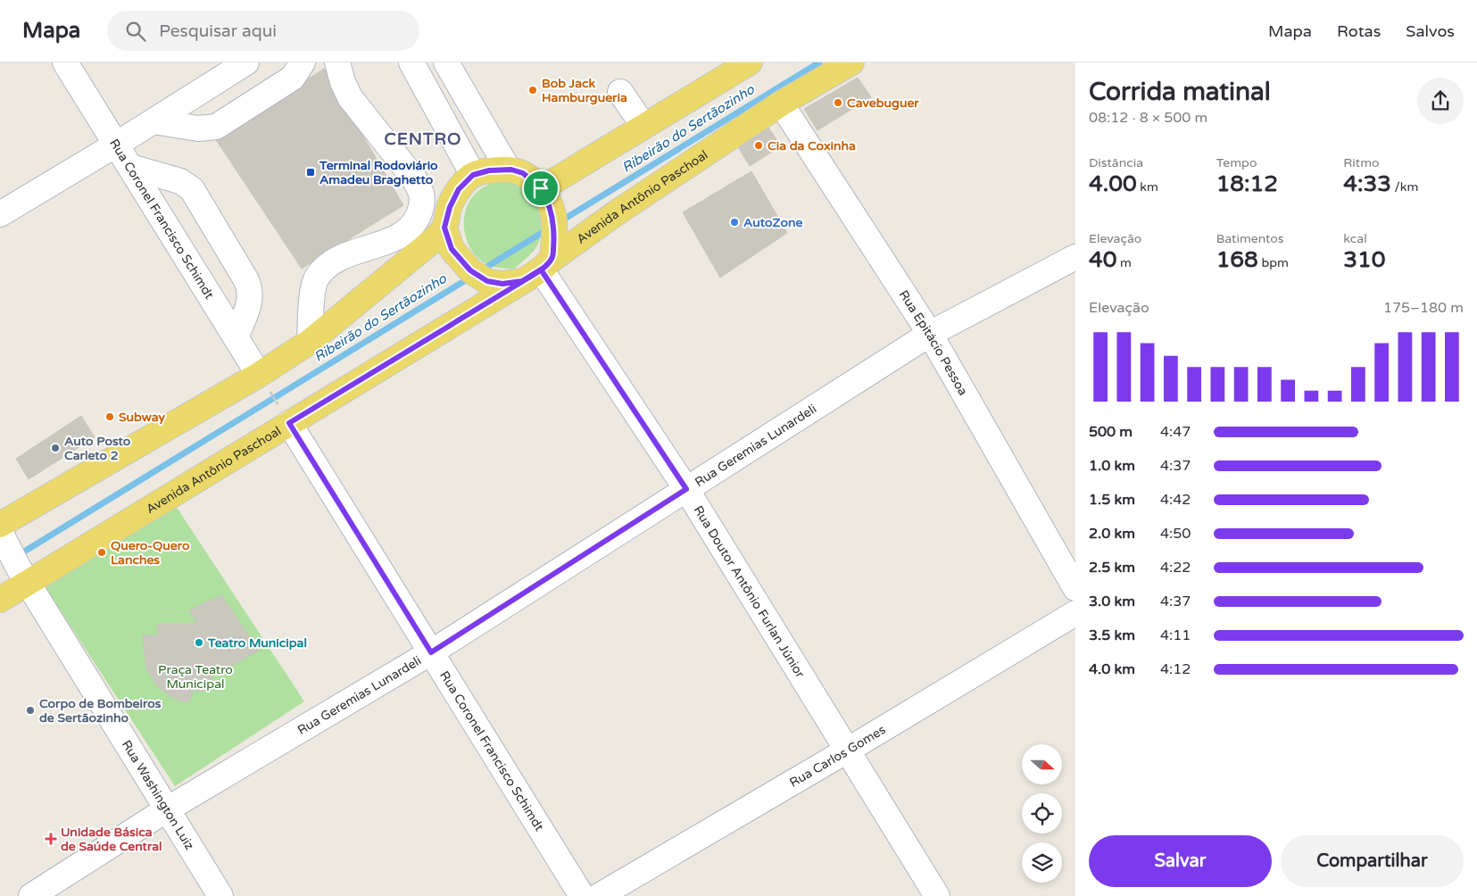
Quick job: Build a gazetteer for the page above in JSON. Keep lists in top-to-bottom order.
{
  "streets": {
    "main road": ["Avenida Antônio Paschoal"],
    "street": [
      "Rua Coronel Francisco Schimdt",
      "Rua Epitácio Pessoa",
      "Rua Geremias Lunardeli",
      "Rua Doutor Antônio Furlan Júnior",
      "Rua Carlos Gomes",
      "Rua Washington Luiz"
    ]
  },
  "crossings": [
    ["Avenida Antônio Paschoal", "Rua Coronel Francisco Schimdt"],
    ["Avenida Antônio Paschoal", "Rua Epitácio Pessoa"],
    ["Avenida Antônio Paschoal", "Rua Doutor Antônio Furlan Júnior"],
    ["Avenida Antônio Paschoal", "Rua Washington Luiz"],
    ["Rua Coronel Francisco Schimdt", "Rua Geremias Lunardeli"],
    ["Rua Epitácio Pessoa", "Rua Geremias Lunardeli"],
    ["Rua Geremias Lunardeli", "Rua Doutor Antônio Furlan Júnior"],
    ["Rua Geremias Lunardeli", "Rua Washington Luiz"],
    ["Rua Doutor Antônio Furlan Júnior", "Rua Carlos Gomes"]
  ],
  "districts": ["CENTRO"],
  "water": ["Ribeirão do Sertãozinho"],
  "parks": ["Praça Teatro Municipal"],
  "places": {
    "other": [
      "Bob Jack Hamburgueria",
      "Cavebuguer",
      "Cia da Coxinha",
      "AutoZone",
      "Subway",
      "Auto Posto Carleto 2",
      "Quero-Quero Lanches",
      "Teatro Municipal",
      "Corpo de Bombeiros de Sertãozinho"
    ],
    "transit": ["Terminal Rodoviário Amadeu Braghetto"],
    "health": ["Unidade Básica de Saúde Central"]
  },
  "north": "right",
  "page": {
    "header": "Mapa",
    "search": "Pesquisar aqui",
    "nav": ["Mapa", "Rotas", "Salvos"],
    "heading": ["Corrida matinal", "08:12 · 8 × 500 m"],
    "stats": [
      ["Distância", "4.00 km"],
      ["Tempo", "18:12"],
      ["Ritmo", "4:33 /km"],
      ["Elevação", "40 m"],
      ["Batimentos", "168 bpm"],
      ["kcal", "310"]
    ],
    "chart": ["Elevação", "175–180 m"],
    "list": [
      {
        "name": "500 m",
        "note": "4:47"
      },
      {
        "name": "1.0 km",
        "note": "4:37"
      },
      {
        "name": "1.5 km",
        "note": "4:42"
      },
      {
        "name": "2.0 km",
        "note": "4:50"
      },
      {
        "name": "2.5 km",
        "note": "4:22"
      },
      {
        "name": "3.0 km",
        "note": "4:37"
      },
      {
        "name": "3.5 km",
        "note": "4:11"
      },
      {
        "name": "4.0 km",
        "note": "4:12"
      }
    ],
    "buttons": ["Salvar", "Compartilhar"]
  }
}
